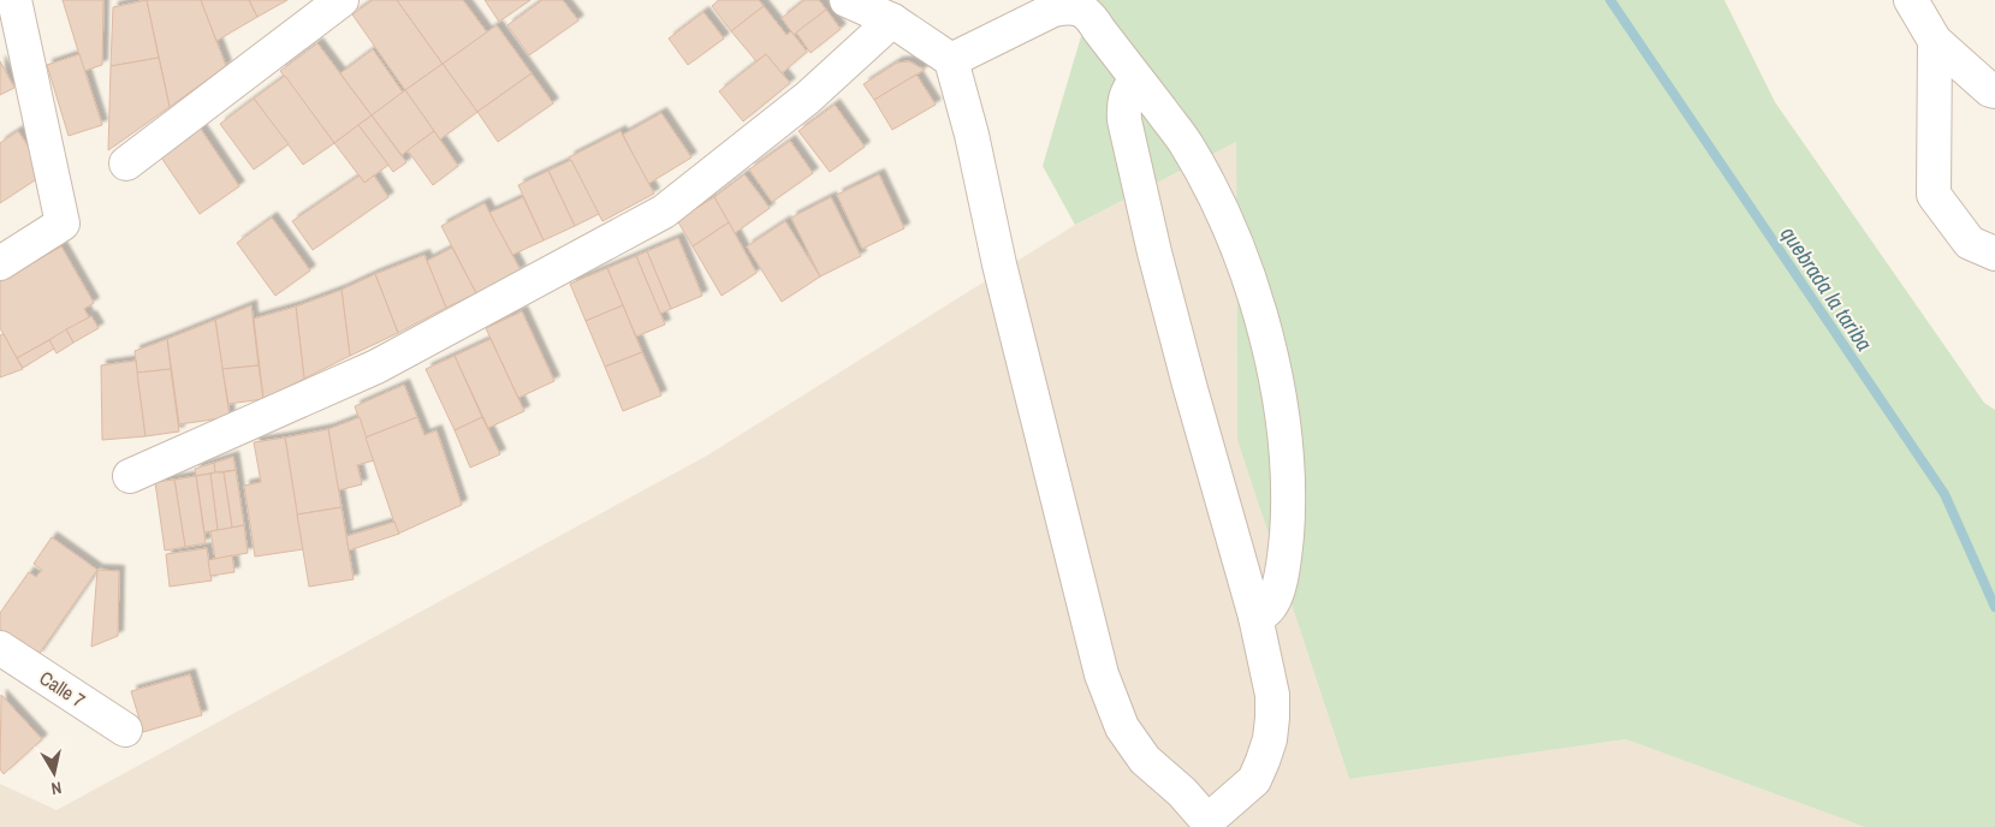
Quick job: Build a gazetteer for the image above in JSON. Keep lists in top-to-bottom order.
{
  "streets": {
    "street": ["Calle 7"]
  },
  "water": ["quebrada la tariba"],
  "north": "bottom"
}
